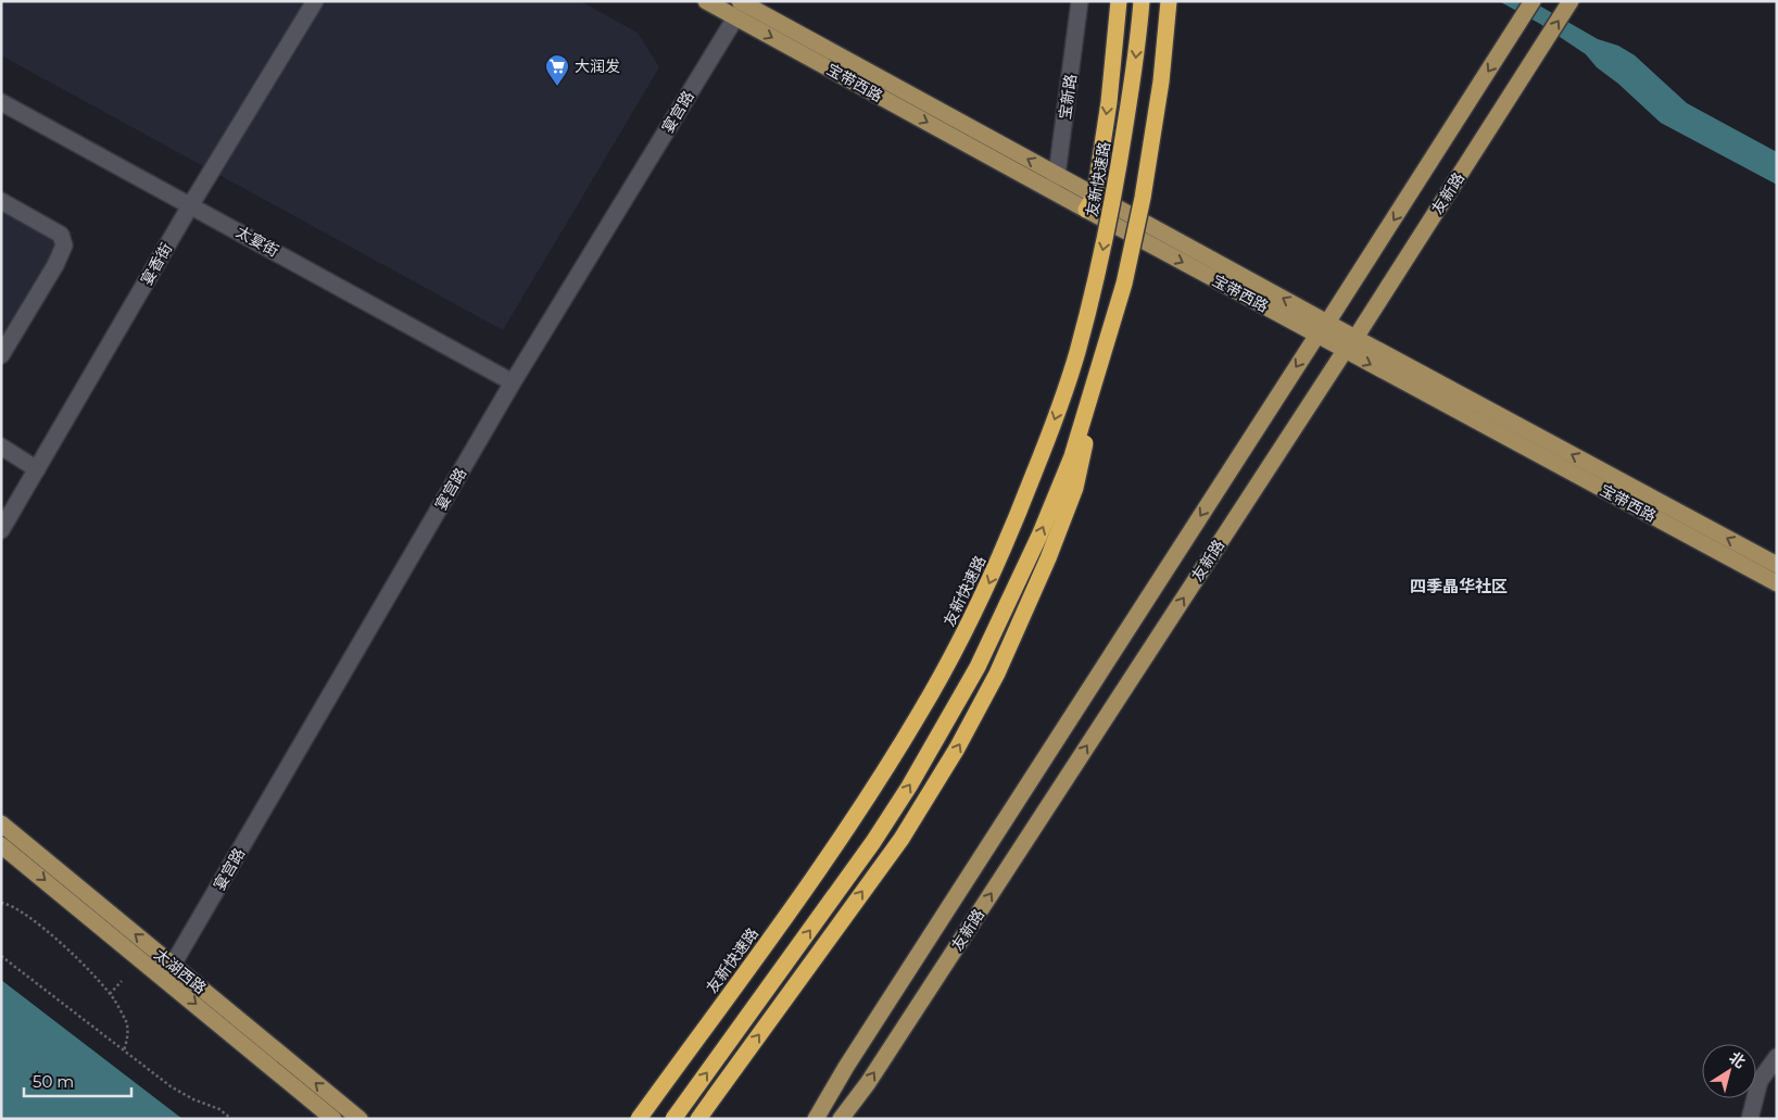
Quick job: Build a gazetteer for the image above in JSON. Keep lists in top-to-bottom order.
{
  "streets": {
    "highway": ["友新快速路"],
    "main road": ["宝带西路", "友新路", "太湖西路"],
    "street": [
      "宝新路",
      "宴宫路",
      "太宴街",
      "宴香街"
    ]
  },
  "crossings": [
    ["宝带西路", "宝新路"],
    ["宝带西路", "宴宫路"],
    ["宝带西路", "友新路"],
    ["宴宫路", "太宴街"],
    ["宴宫路", "太湖西路"],
    ["太宴街", "宴香街"]
  ],
  "districts": ["四季晶华社区"],
  "places": {
    "supermarket": ["大润发"]
  },
  "scale_bar": "50 m",
  "north": "top right"
}
